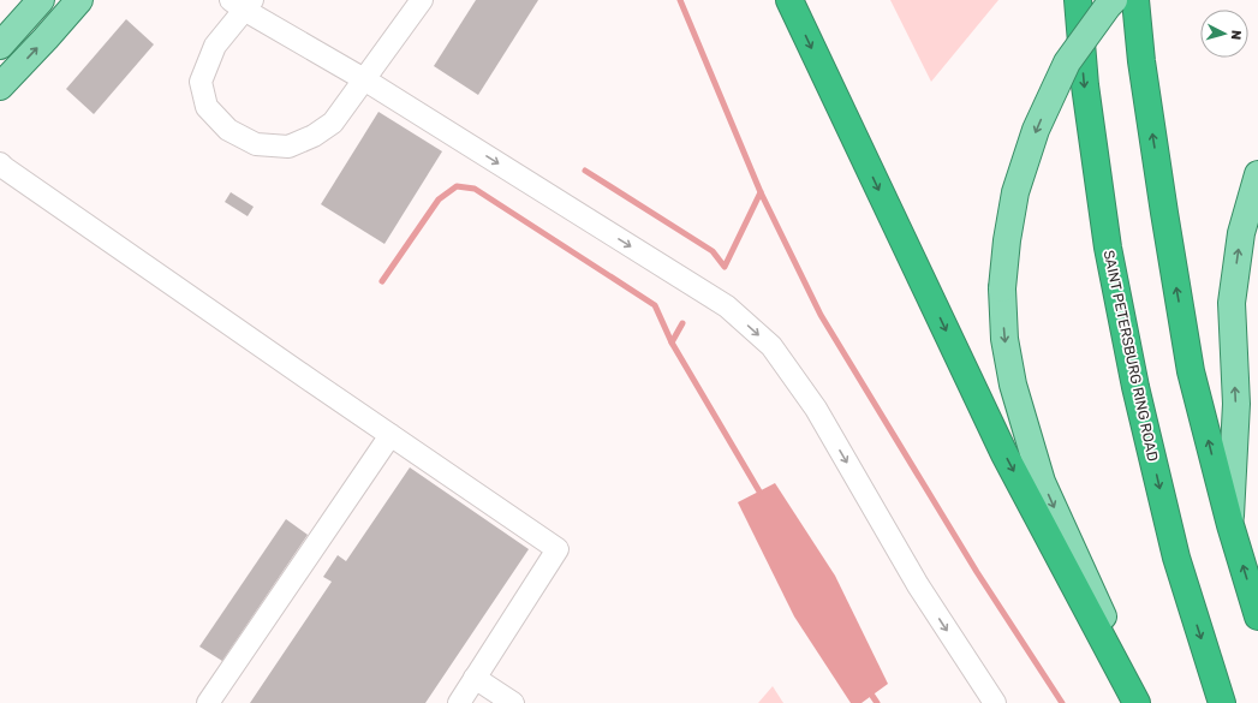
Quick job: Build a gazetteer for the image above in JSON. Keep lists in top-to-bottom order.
{
  "streets": {
    "highway": ["SAINT PETERSBURG RING ROAD"]
  },
  "north": "right"
}
